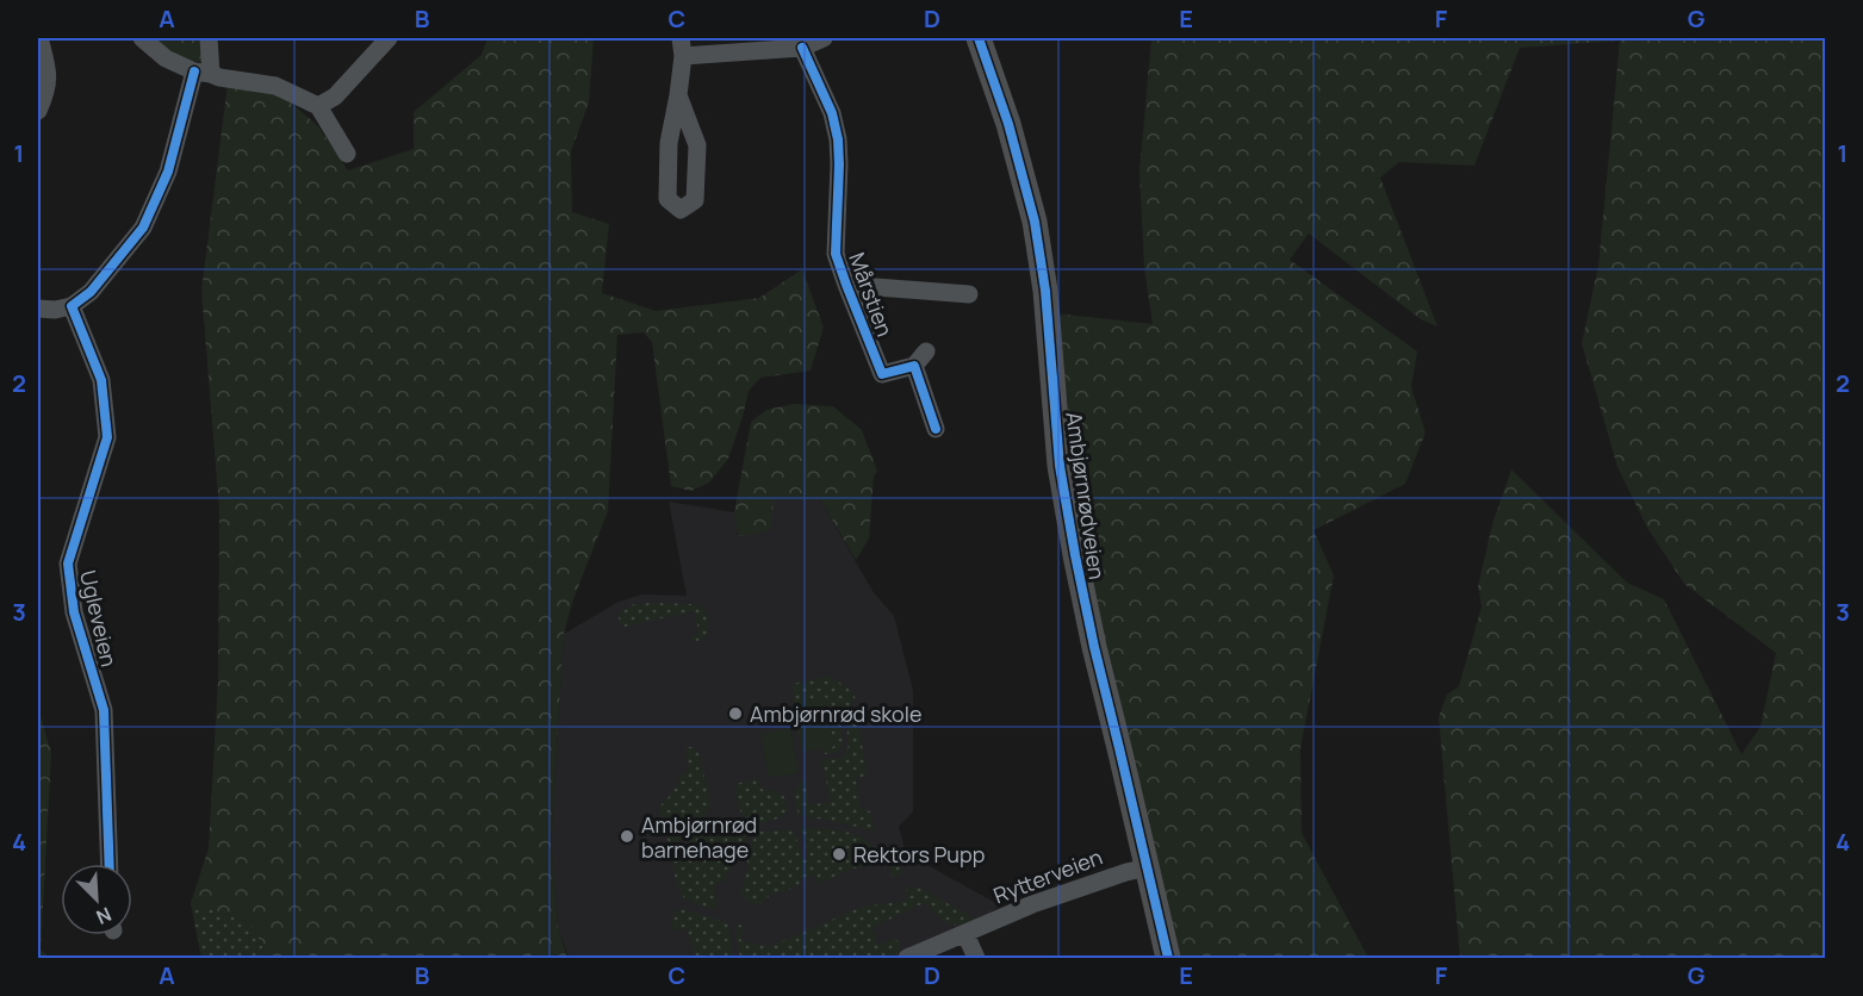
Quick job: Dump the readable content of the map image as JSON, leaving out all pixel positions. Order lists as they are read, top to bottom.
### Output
{
  "streets": {
    "street": [
      "Mårstien",
      "Ambjørnrødveien",
      "Ugleveien",
      "Rytterveien"
    ]
  },
  "crossings": [
    ["Ambjørnrødveien", "Rytterveien"]
  ],
  "places": ["Ambjørnrød skole", "Ambjørnrød barnehage", "Rektors Pupp"],
  "north": "bottom right",
  "grid": {
    "columns": [
      "A",
      "B",
      "C",
      "D",
      "E",
      "F",
      "G"
    ],
    "rows": [
      "1",
      "2",
      "3",
      "4"
    ]
  }
}
